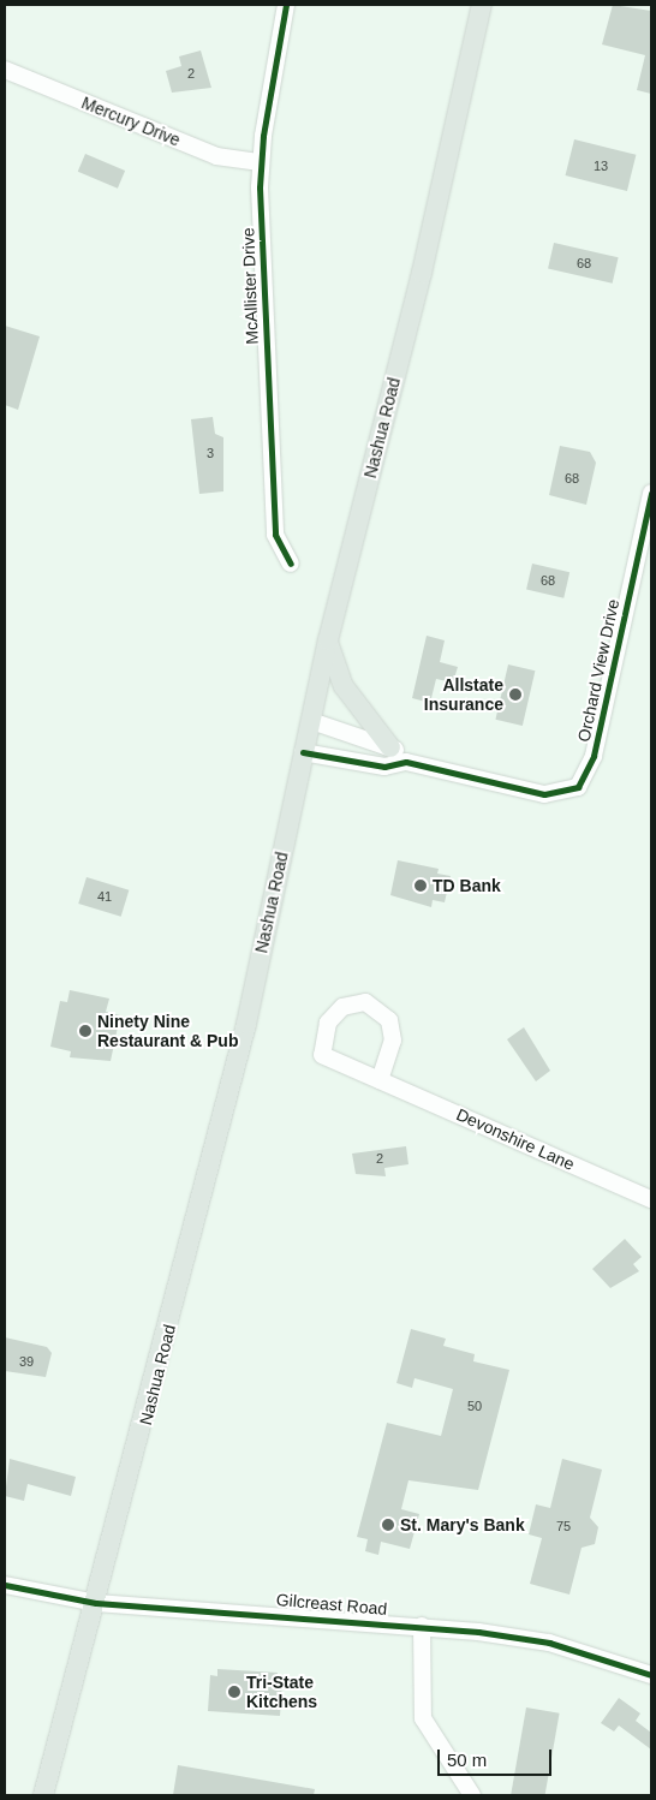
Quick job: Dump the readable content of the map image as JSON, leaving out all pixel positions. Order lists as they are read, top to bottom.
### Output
{
  "streets": {
    "main road": ["Nashua Road"],
    "street": [
      "Mercury Drive",
      "McAllister Drive",
      "Orchard View Drive",
      "Devonshire Lane",
      "Gilcreast Road"
    ]
  },
  "crossings": [
    ["Mercury Drive", "McAllister Drive"],
    ["Nashua Road", "Orchard View Drive"],
    ["Nashua Road", "Gilcreast Road"]
  ],
  "places": [
    "Allstate Insurance",
    "TD Bank",
    "Ninety Nine Restaurant & Pub",
    "St. Mary's Bank",
    "Tri-State Kitchens"
  ],
  "house_numbers": [
    "2",
    "13",
    "68",
    "3",
    "68",
    "68",
    "41",
    "2",
    "39",
    "50",
    "75"
  ],
  "scale_bar": "50 m"
}
